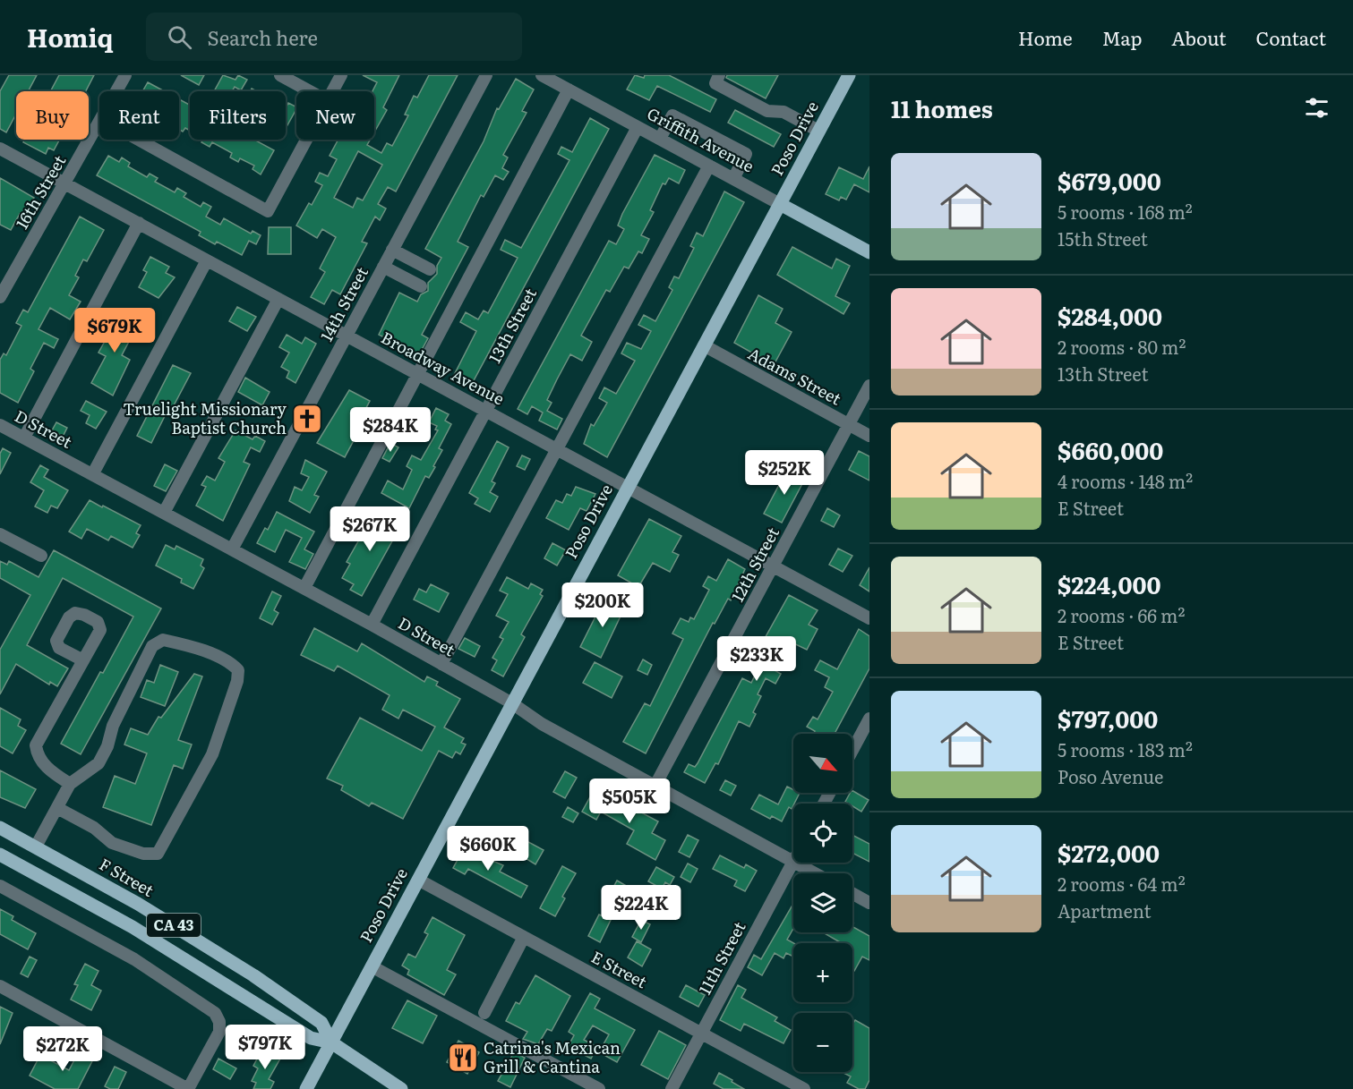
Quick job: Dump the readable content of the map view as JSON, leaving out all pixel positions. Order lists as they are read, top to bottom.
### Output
{
  "streets": {
    "main road": [
      "Poso Drive",
      "Griffith Avenue",
      "F Street",
      "CA 43"
    ],
    "street": [
      "16th Street",
      "14th Street",
      "13th Street",
      "Broadway Avenue",
      "Adams Street",
      "D Street",
      "12th Street",
      "11th Street",
      "E Street"
    ]
  },
  "crossings": [
    ["Poso Drive", "Griffith Avenue"],
    ["Poso Drive", "Broadway Avenue"],
    ["Poso Drive", "Adams Street"],
    ["Poso Drive", "D Street"],
    ["Poso Drive", "F Street"],
    ["Poso Drive", "E Street"],
    ["Griffith Avenue", "13th Street"],
    ["16th Street", "Broadway Avenue"],
    ["14th Street", "Broadway Avenue"],
    ["14th Street", "D Street"],
    ["13th Street", "Broadway Avenue"],
    ["13th Street", "D Street"],
    ["Broadway Avenue", "12th Street"],
    ["Adams Street", "12th Street"],
    ["D Street", "12th Street"],
    ["D Street", "11th Street"],
    ["11th Street", "E Street"]
  ],
  "places": {
    "church": ["Truelight Missionary Baptist Church"],
    "restaurant": ["Catrina's Mexican Grill & Cantina"]
  },
  "north": "bottom right",
  "page": {
    "header": "Homiq",
    "search": "Search here",
    "nav": [
      "Home",
      "Map",
      "About",
      "Contact"
    ],
    "heading": "11 homes",
    "chip": [
      "Buy",
      "Rent",
      "Filters",
      "New"
    ],
    "list": [
      {
        "name": "$679,000",
        "note": "5 rooms · 168 m² · 15th Street"
      },
      {
        "name": "$284,000",
        "note": "2 rooms · 80 m² · 13th Street"
      },
      {
        "name": "$660,000",
        "note": "4 rooms · 148 m² · E Street"
      },
      {
        "name": "$224,000",
        "note": "2 rooms · 66 m² · E Street"
      },
      {
        "name": "$797,000",
        "note": "5 rooms · 183 m² · Poso Avenue"
      },
      {
        "name": "$272,000",
        "note": "2 rooms · 64 m² · Apartment"
      }
    ],
    "price": [
      "$679K",
      "$284K",
      "$252K",
      "$267K",
      "$200K",
      "$233K",
      "$505K",
      "$660K",
      "$224K",
      "$797K",
      "$272K"
    ],
    "map_buttons": ["+", "−"]
  }
}
